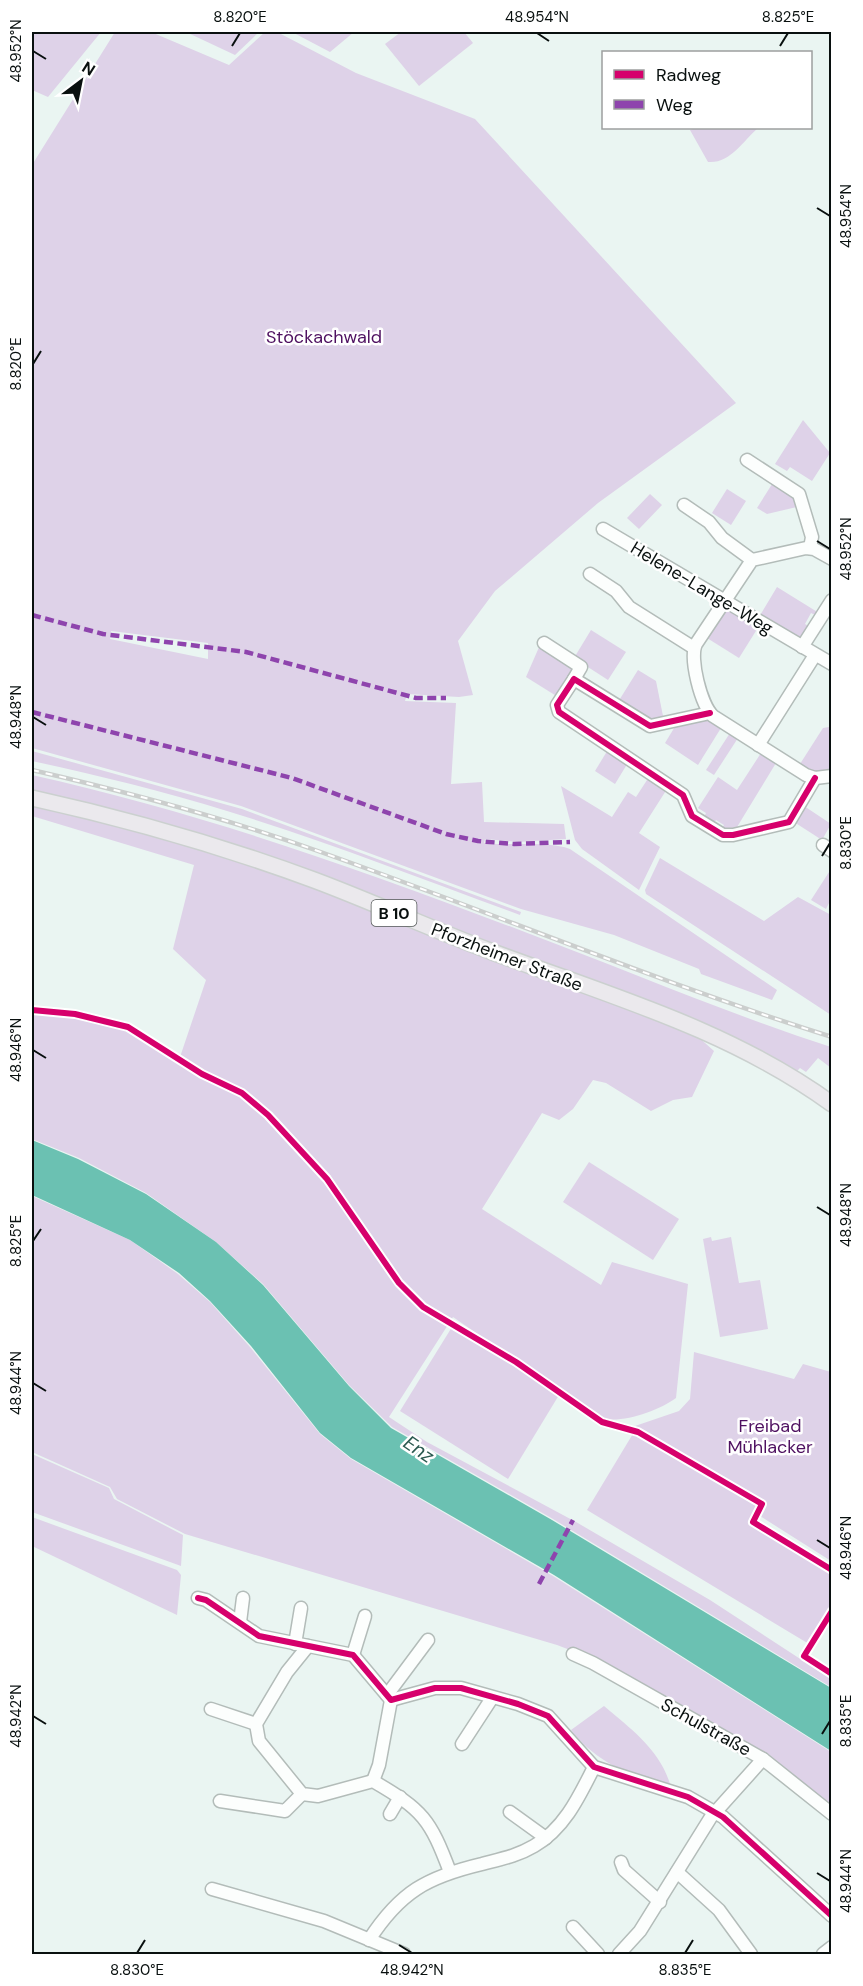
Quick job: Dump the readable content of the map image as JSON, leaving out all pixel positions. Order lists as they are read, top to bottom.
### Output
{
  "streets": {
    "main road": ["B 10", "Pforzheimer Straße"],
    "street": ["Helene-Lange-Weg", "Schulstraße"]
  },
  "water": ["Enz"],
  "parks": ["Stöckachwald", "Freibad Mühlacker"],
  "legend": ["Radweg", "Weg"],
  "north": "top right",
  "coordinates": [
    "8.820°E",
    "48.954°N",
    "8.825°E",
    "48.952°N",
    "48.948°N",
    "8.830°E",
    "48.946°N",
    "48.944°N",
    "48.942°N",
    "8.835°E"
  ]
}
